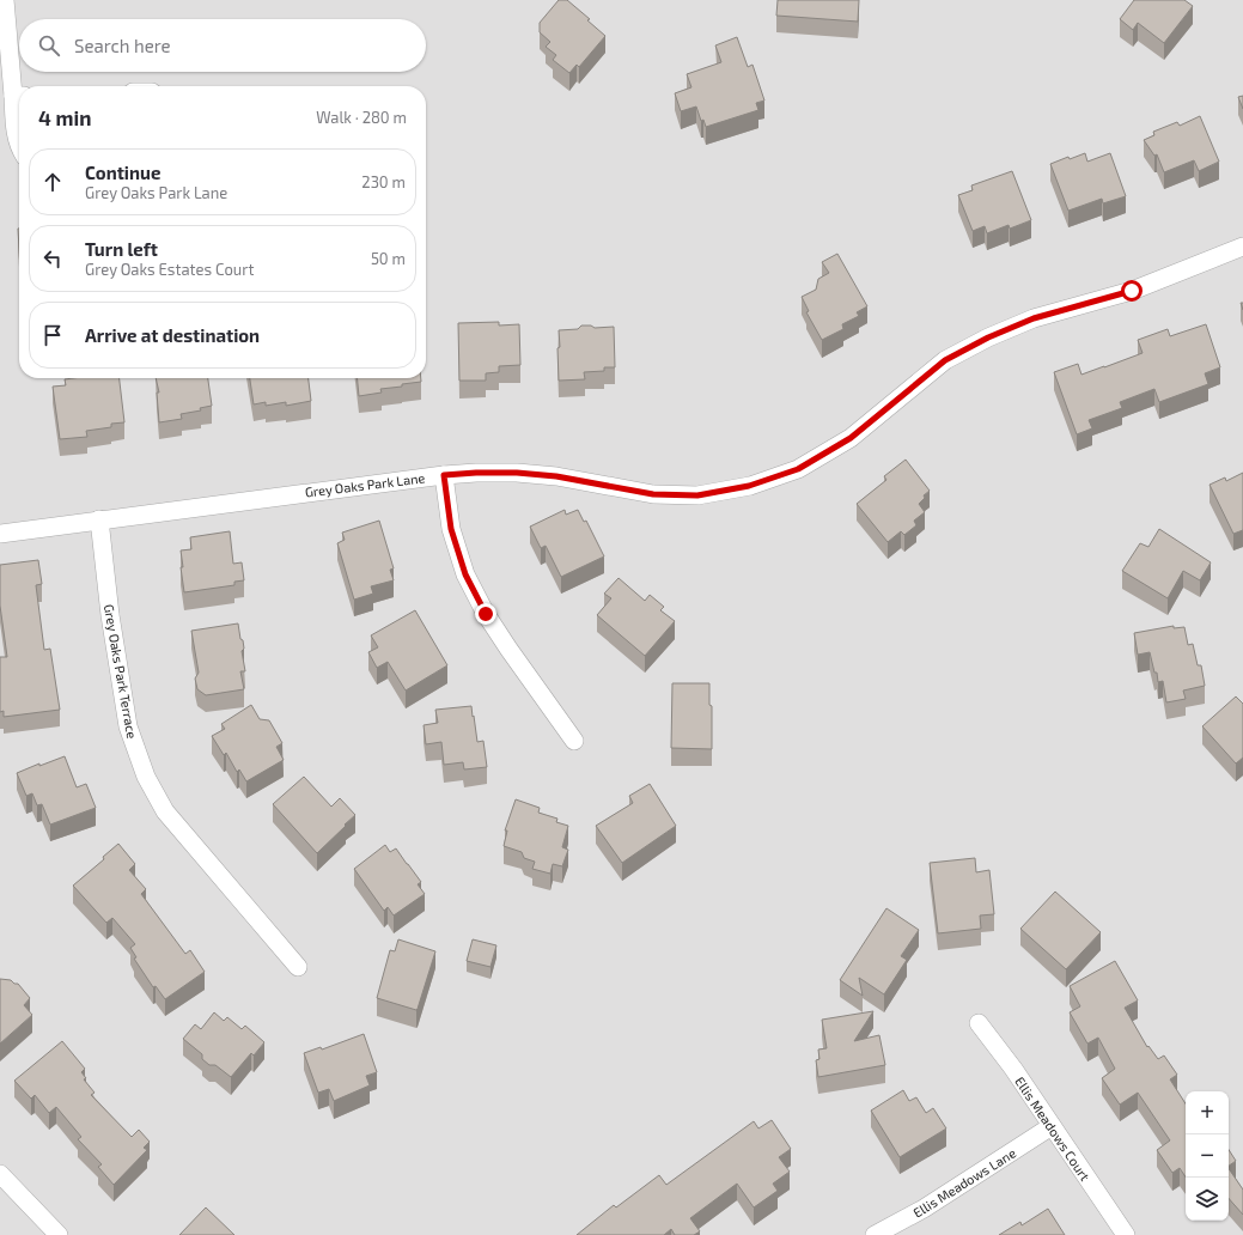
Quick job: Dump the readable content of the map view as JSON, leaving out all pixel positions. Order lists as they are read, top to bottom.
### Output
{
  "streets": {
    "street": [
      "Grey Oaks Park Lane",
      "Grey Oaks Park Terrace",
      "Ellis Meadows Court",
      "Ellis Meadows Lane"
    ]
  },
  "crossings": [
    ["Grey Oaks Park Lane", "Grey Oaks Park Terrace"],
    ["Ellis Meadows Court", "Ellis Meadows Lane"]
  ],
  "page": {
    "search": "Search here",
    "heading": ["4 min", "Walk · 280 m"],
    "list": [
      ["Continue", "Grey Oaks Park Lane", "230 m"],
      ["Turn left", "Grey Oaks Estates Court", "50 m"],
      "Arrive at destination"
    ],
    "map_buttons": ["+", "−"]
  }
}
